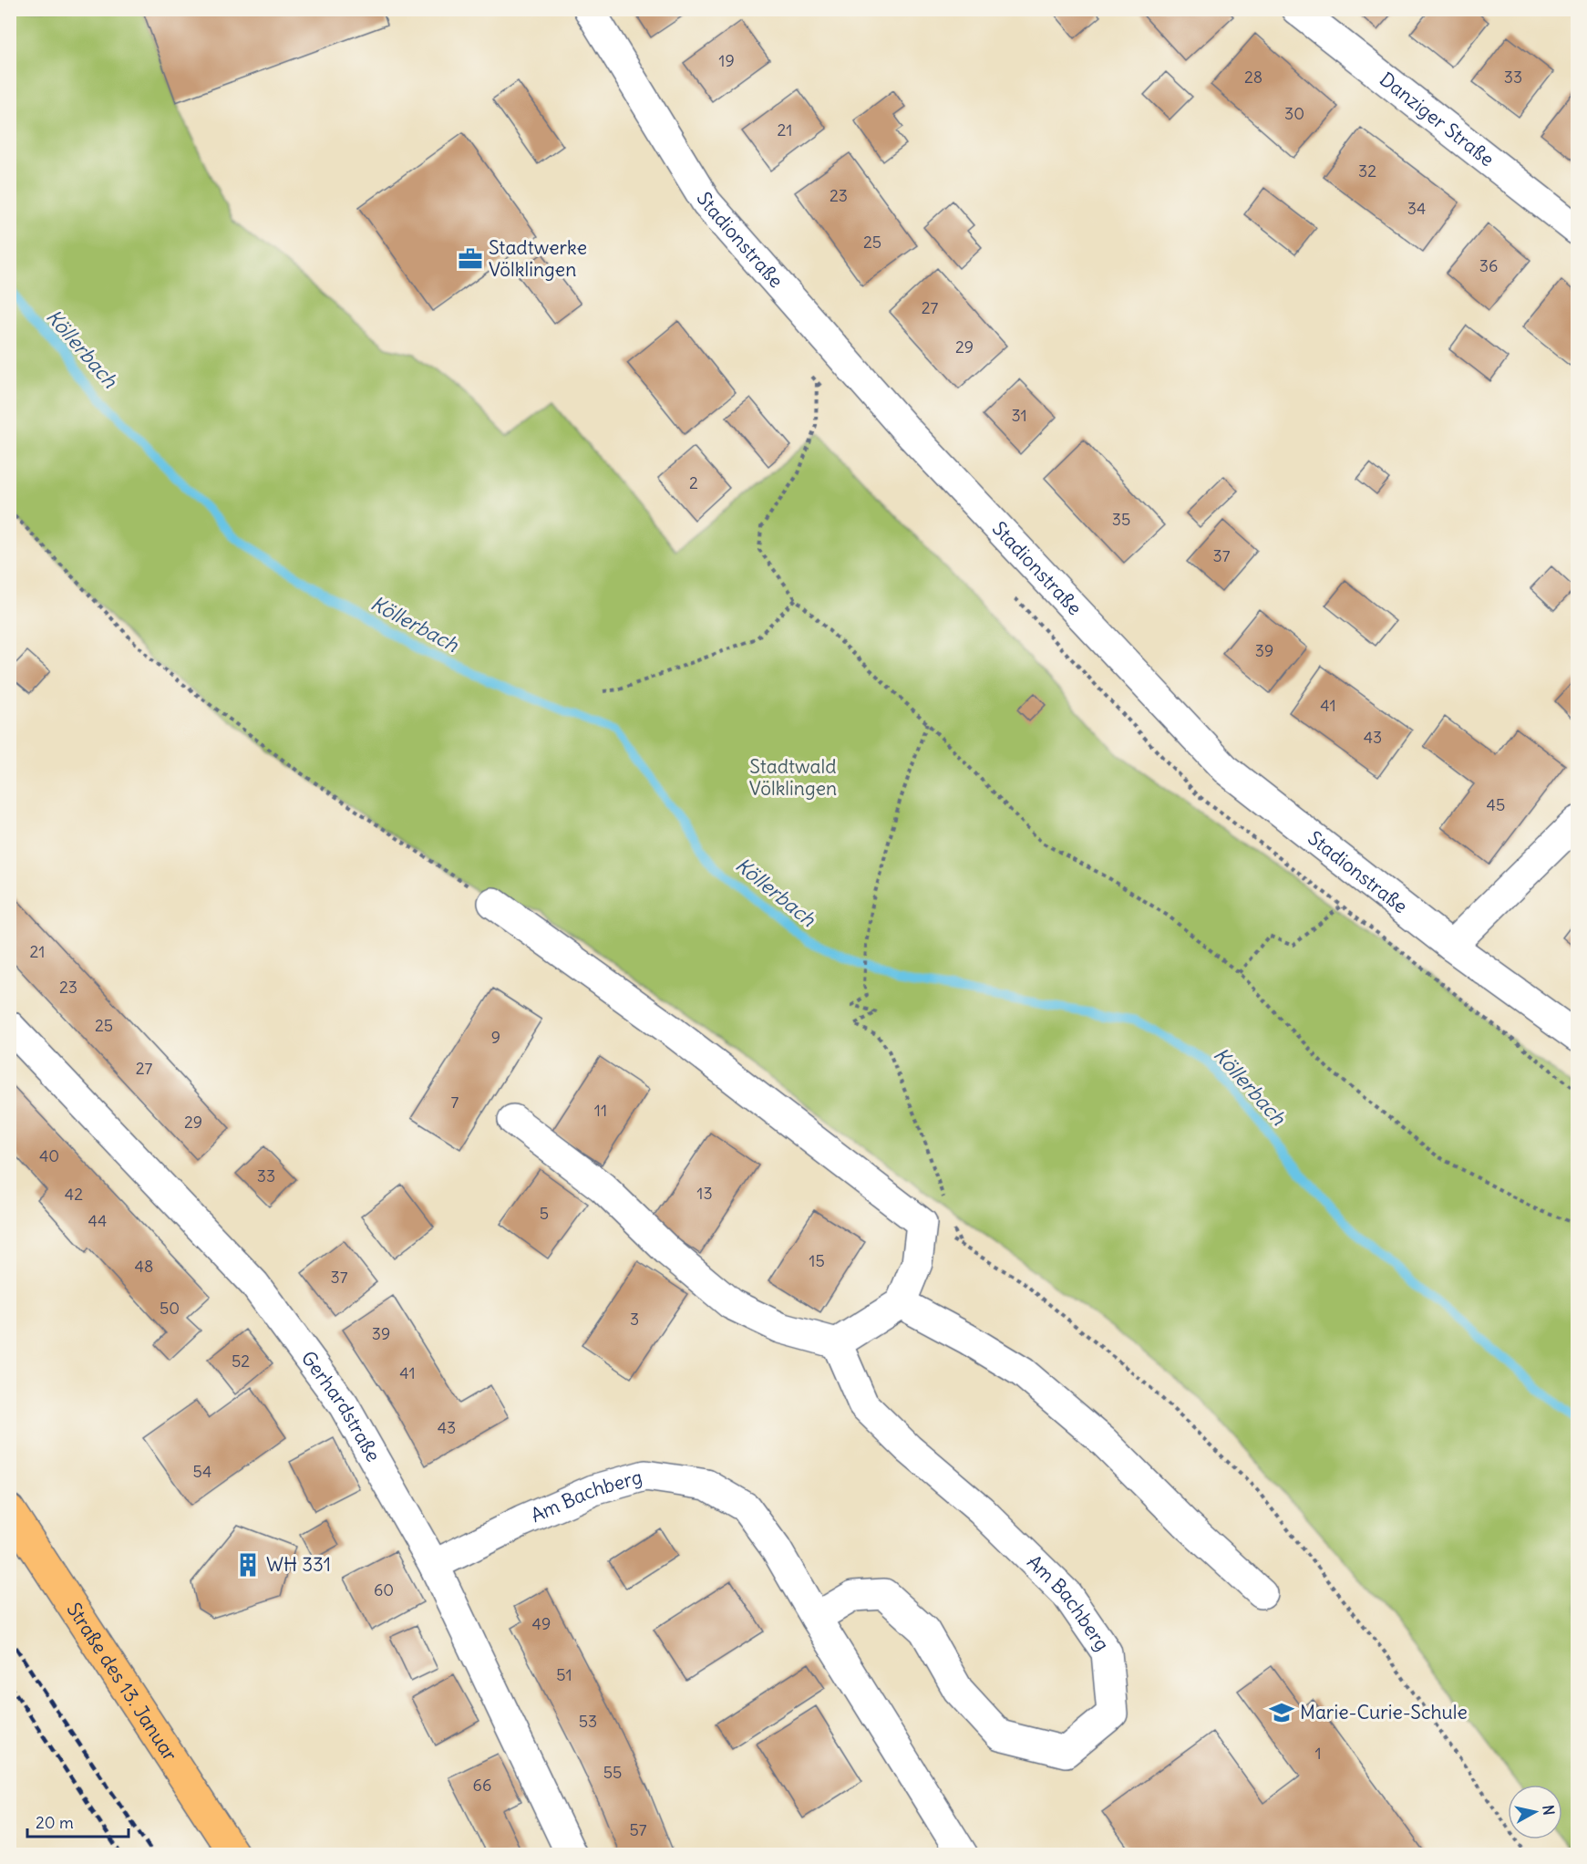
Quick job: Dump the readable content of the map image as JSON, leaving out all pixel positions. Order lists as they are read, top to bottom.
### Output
{
  "streets": {
    "main road": ["Straße des 13. Januar"],
    "street": [
      "Danziger Straße",
      "Stadionstraße",
      "Gerhardstraße",
      "Am Bachberg"
    ]
  },
  "crossings": [
    ["Gerhardstraße", "Am Bachberg"]
  ],
  "water": ["Köllerbach"],
  "parks": ["Stadtwald Völklingen"],
  "places": {
    "office": ["Stadtwerke Völklingen"],
    "building": ["WH 331"],
    "school or university": ["Marie-Curie-Schule"]
  },
  "house_numbers": [
    "19",
    "28",
    "33",
    "30",
    "21",
    "32",
    "23",
    "34",
    "25",
    "36",
    "27",
    "29",
    "31",
    "2",
    "35",
    "37",
    "39",
    "41",
    "43",
    "45",
    "21",
    "23",
    "25",
    "9",
    "27",
    "7",
    "11",
    "29",
    "40",
    "33",
    "13",
    "42",
    "5",
    "44",
    "15",
    "48",
    "37",
    "50",
    "3",
    "39",
    "52",
    "41",
    "43",
    "54",
    "60",
    "49",
    "51",
    "53",
    "1",
    "55",
    "66",
    "57"
  ],
  "scale_bar": "20 m",
  "north": "right"
}
